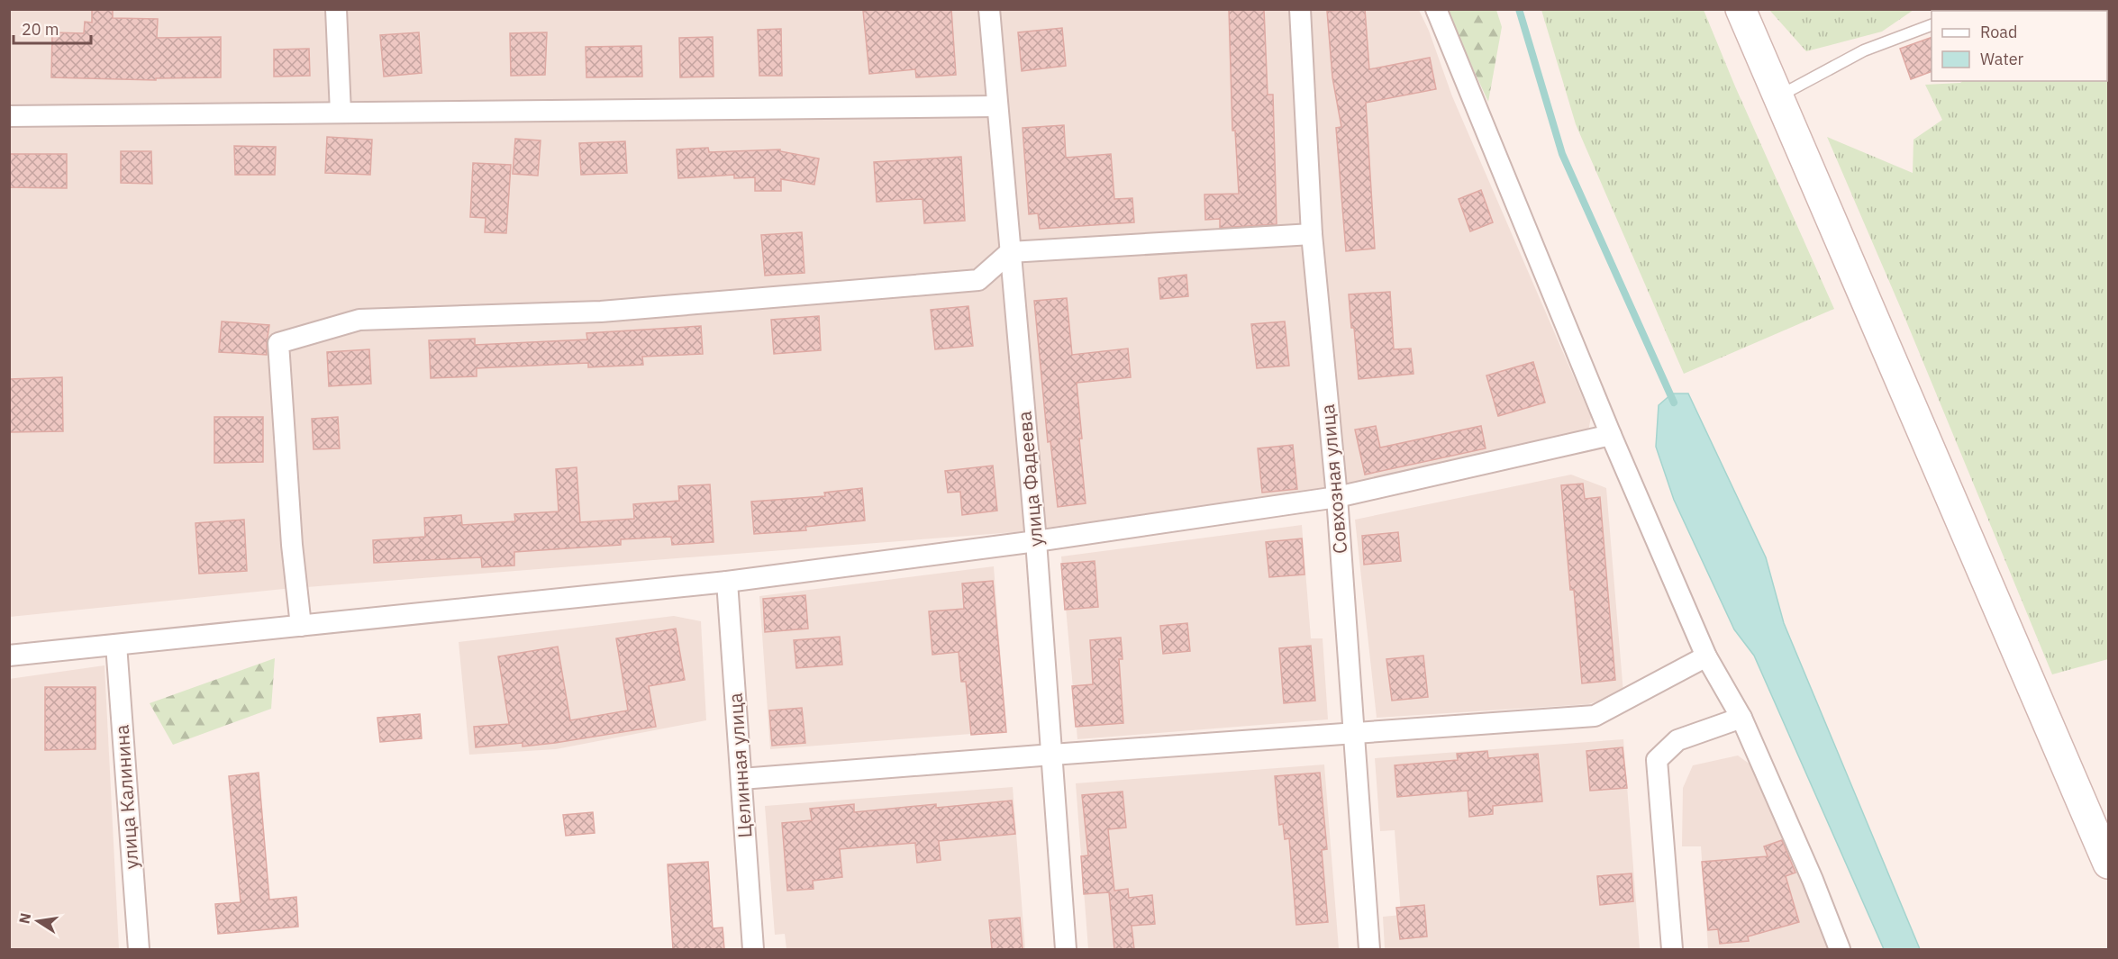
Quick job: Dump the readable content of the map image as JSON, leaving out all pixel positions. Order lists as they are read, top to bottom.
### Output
{
  "streets": {
    "street": [
      "улица Фадеева",
      "Совхозная улица",
      "Целинная улица",
      "улица Калинина"
    ]
  },
  "legend": ["Road", "Water"],
  "scale_bar": "20 m",
  "north": "left"
}
